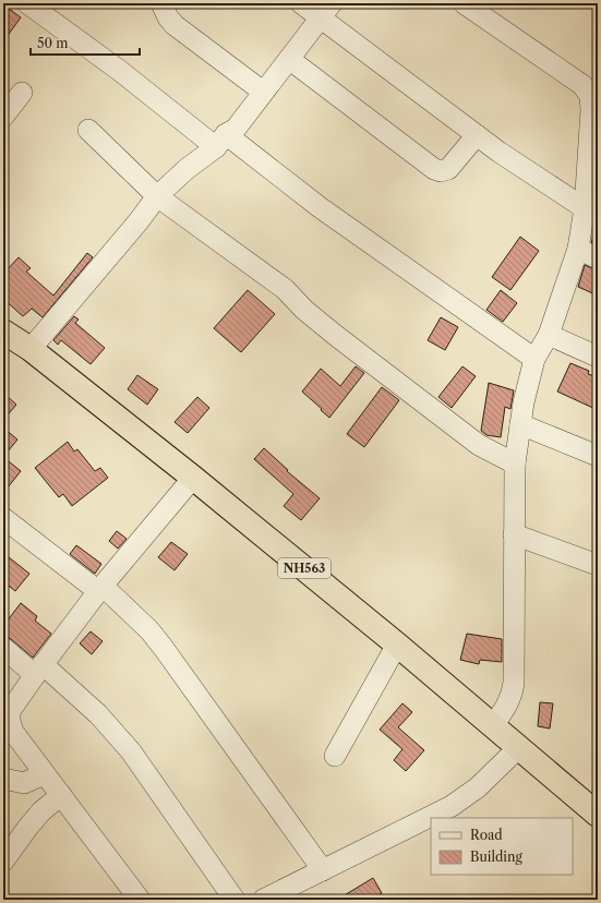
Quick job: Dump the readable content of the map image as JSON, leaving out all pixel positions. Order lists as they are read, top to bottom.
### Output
{
  "streets": {
    "highway": ["NH563"]
  },
  "legend": ["Road", "Building"],
  "scale_bar": "50 m"
}
